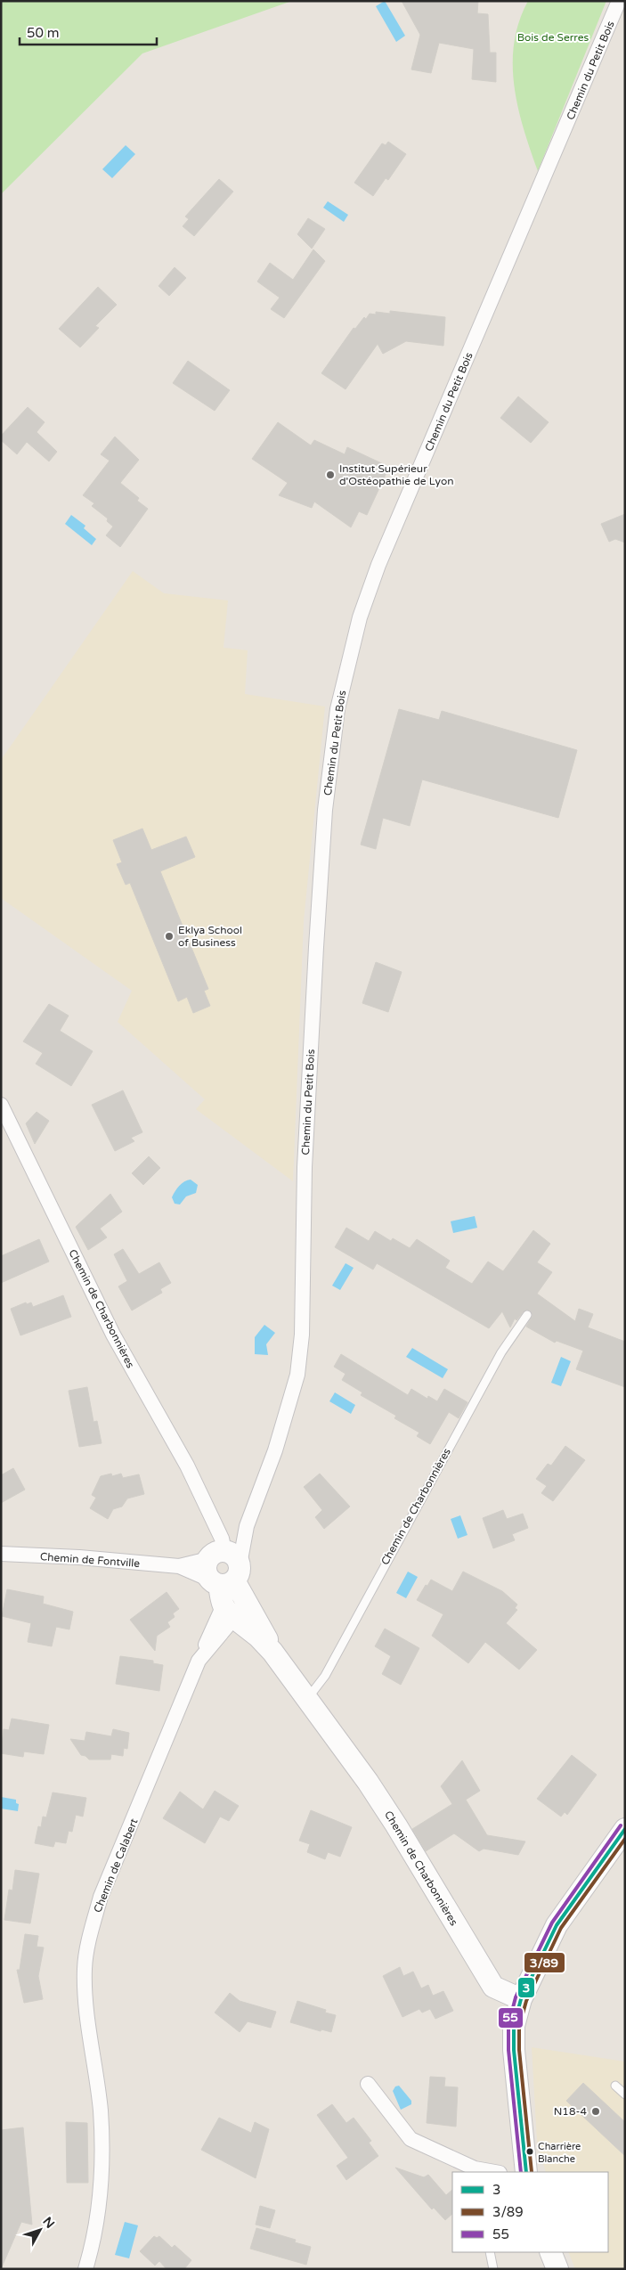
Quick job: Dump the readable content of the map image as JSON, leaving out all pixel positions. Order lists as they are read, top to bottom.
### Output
{
  "streets": {
    "street": [
      "Chemin du Petit Bois",
      "Chemin de Charbonnières",
      "Chemin de Fontville",
      "Chemin de Calabert"
    ]
  },
  "crossings": [
    ["Chemin du Petit Bois", "Chemin de Charbonnières"],
    ["Chemin du Petit Bois", "Chemin de Fontville"],
    ["Chemin de Charbonnières", "Chemin de Fontville"],
    ["Chemin de Charbonnières", "Chemin de Calabert"]
  ],
  "parks": ["Bois de Serres"],
  "places": [
    "Institut Supérieur d'Ostéopathie de Lyon",
    "Eklya School of Business",
    "N18-4",
    "Charrière Blanche"
  ],
  "lines": ["transit line 55", "transit line 3", "transit line 3/89"],
  "legend": ["3", "3/89", "55"],
  "scale_bar": "50 m",
  "north": "top right"
}
